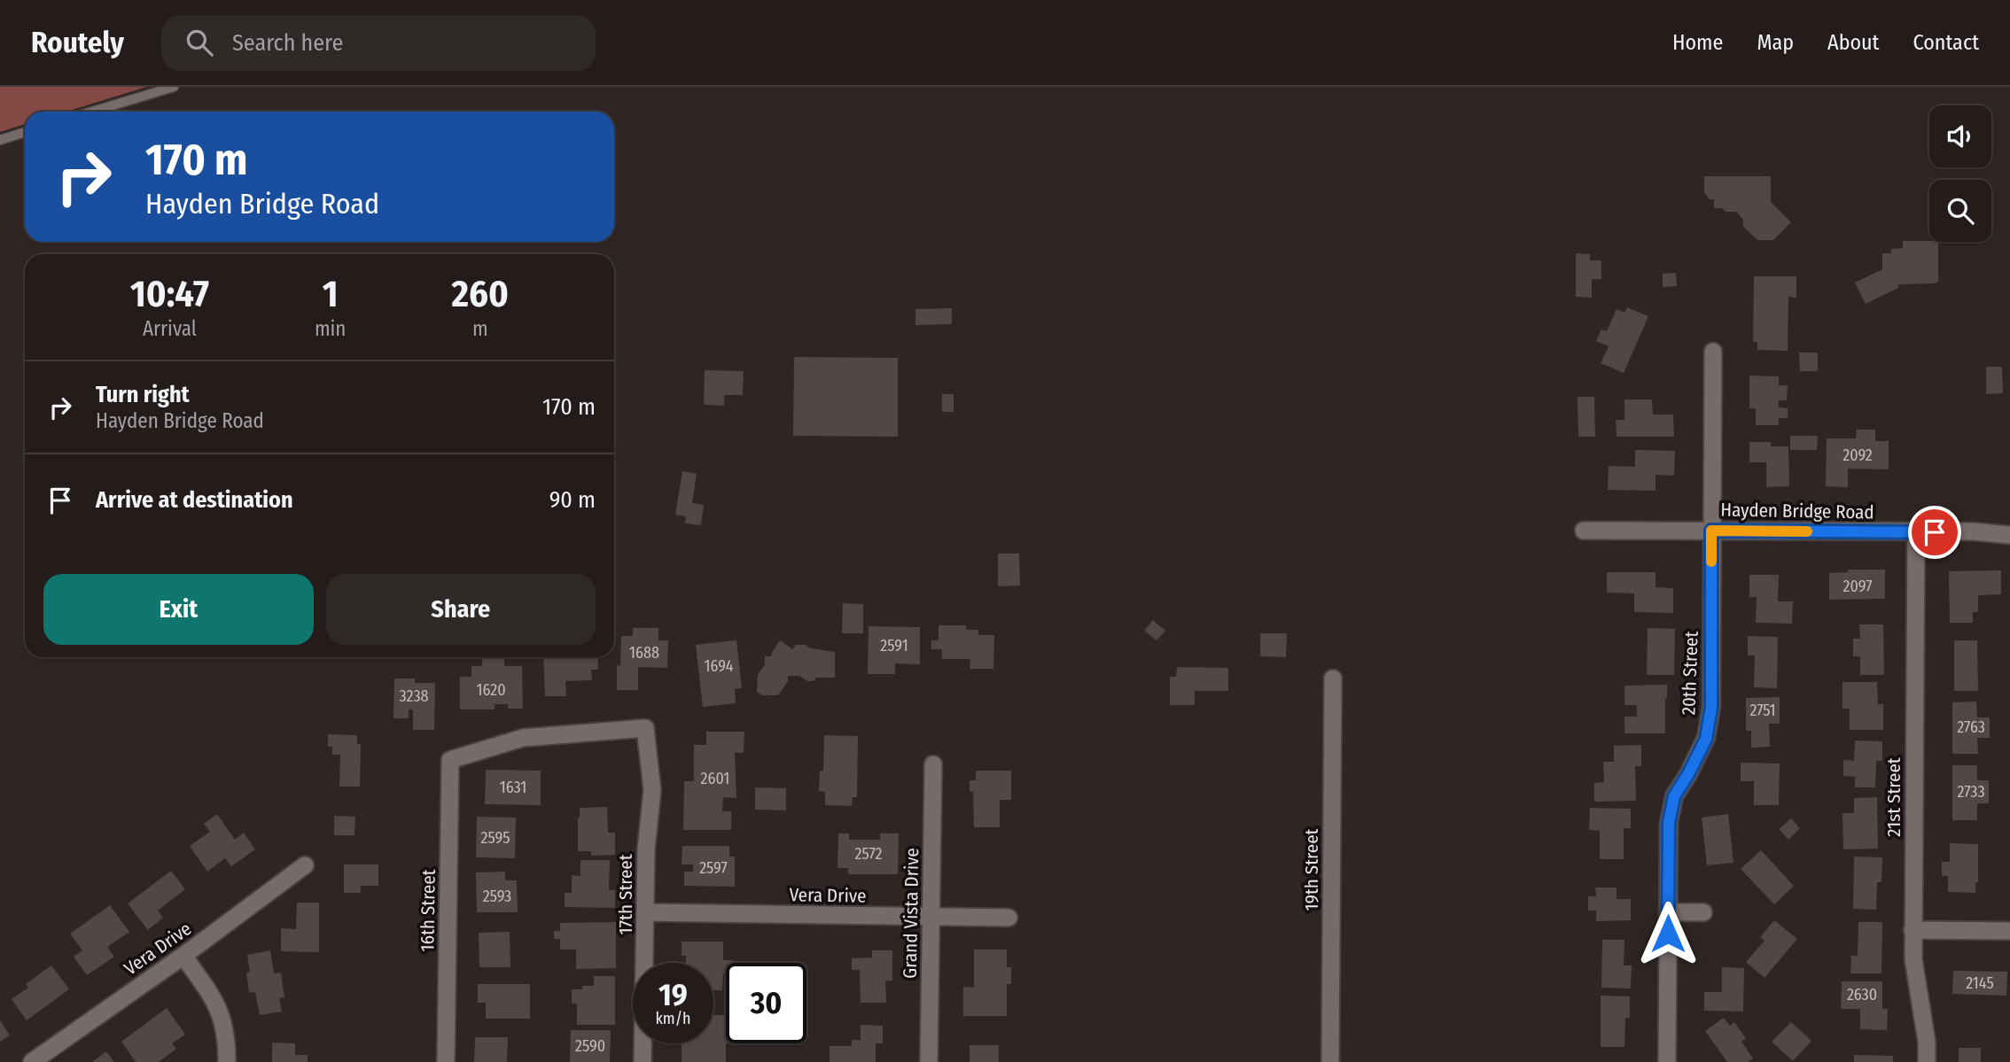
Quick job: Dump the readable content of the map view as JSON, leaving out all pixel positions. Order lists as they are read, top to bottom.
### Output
{
  "streets": {
    "street": [
      "Hayden Bridge Road",
      "20th Street",
      "21st Street",
      "19th Street",
      "17th Street",
      "Vera Drive",
      "16th Street",
      "Grand Vista Drive"
    ]
  },
  "crossings": [
    ["Hayden Bridge Road", "20th Street"],
    ["Hayden Bridge Road", "21st Street"],
    ["17th Street", "Vera Drive"],
    ["17th Street", "16th Street"],
    ["Vera Drive", "Grand Vista Drive"]
  ],
  "house_numbers": [
    "2092",
    "2097",
    "2591",
    "1688",
    "1694",
    "1620",
    "3238",
    "2751",
    "2763",
    "2601",
    "1631",
    "2733",
    "2595",
    "2572",
    "2597",
    "2593",
    "2145",
    "2630",
    "2590"
  ],
  "page": {
    "header": "Routely",
    "search": "Search here",
    "nav": [
      "Home",
      "Map",
      "About",
      "Contact"
    ],
    "turn": ["170 m", "Hayden Bridge Road"],
    "eta": [
      "10:47",
      "Arrival",
      "1",
      "min",
      "260",
      "m"
    ],
    "list": [
      {
        "name": "Turn right",
        "note": "Hayden Bridge Road",
        "value": "170 m"
      },
      {
        "name": "Arrive at destination",
        "value": "90 m"
      }
    ],
    "buttons": ["Exit", "Share"],
    "speed": "19 km/h",
    "limit": "30"
  }
}
